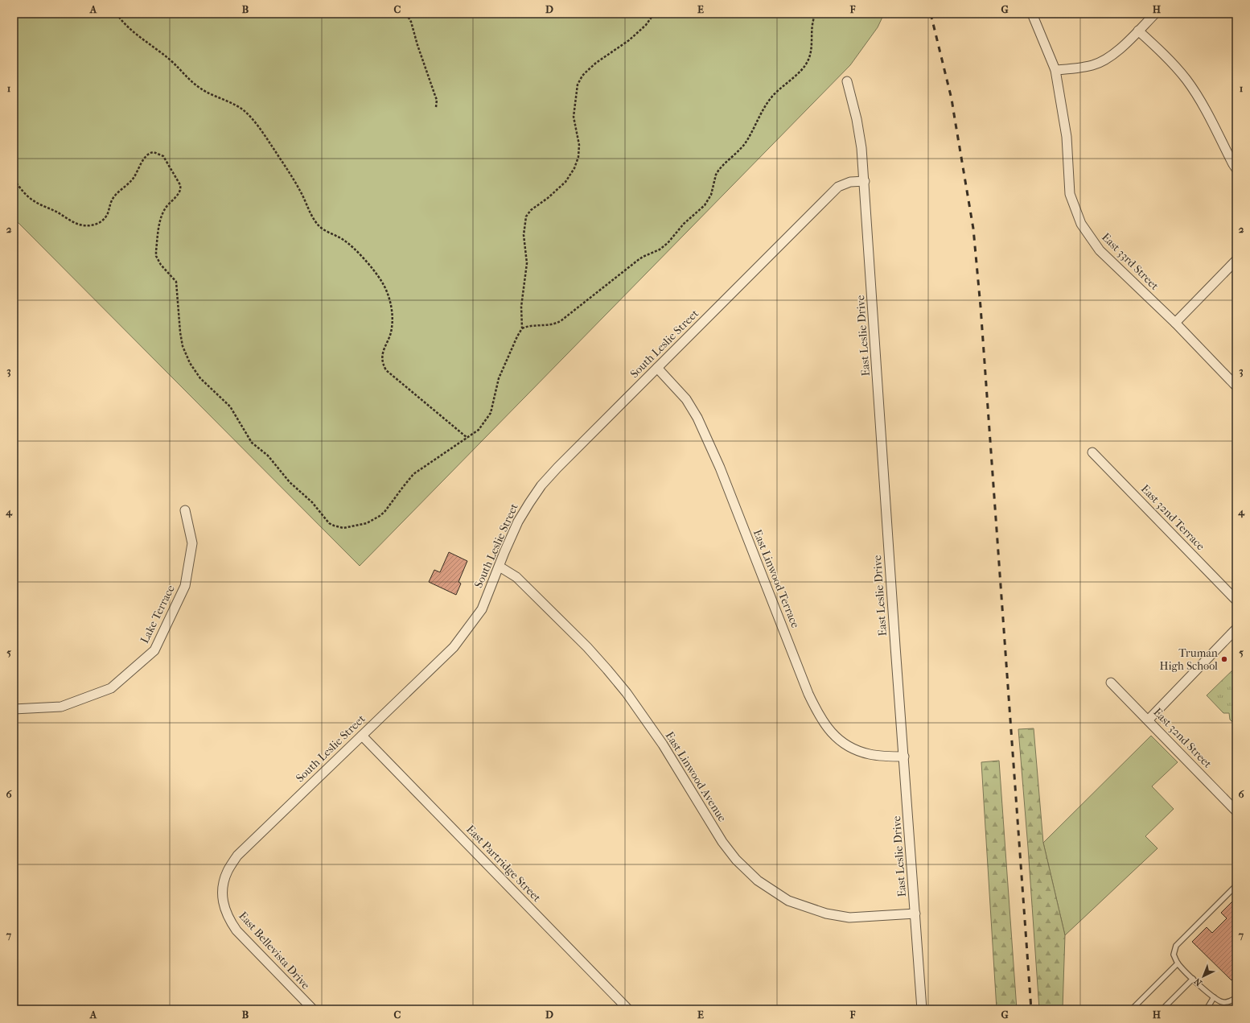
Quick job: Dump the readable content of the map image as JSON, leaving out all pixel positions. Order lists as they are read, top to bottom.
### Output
{
  "streets": {
    "street": [
      "East 33rd Street",
      "East Leslie Drive",
      "South Leslie Street",
      "East 32nd Terrace",
      "East Linwood Terrace",
      "Lake Terrace",
      "East 32nd Street",
      "East Linwood Avenue",
      "East Partridge Street",
      "East Bellevista Drive"
    ]
  },
  "crossings": [
    ["East Leslie Drive", "South Leslie Street"],
    ["East Leslie Drive", "East Linwood Terrace"],
    ["East Leslie Drive", "East Linwood Avenue"],
    ["South Leslie Street", "East Linwood Terrace"],
    ["South Leslie Street", "East Linwood Avenue"],
    ["South Leslie Street", "East Partridge Street"],
    ["South Leslie Street", "East Bellevista Drive"]
  ],
  "places": ["Truman High School"],
  "north": "bottom left",
  "grid": {
    "columns": [
      "A",
      "B",
      "C",
      "D",
      "E",
      "F",
      "G",
      "H"
    ],
    "rows": [
      "1",
      "2",
      "3",
      "4",
      "5",
      "6",
      "7"
    ]
  }
}
